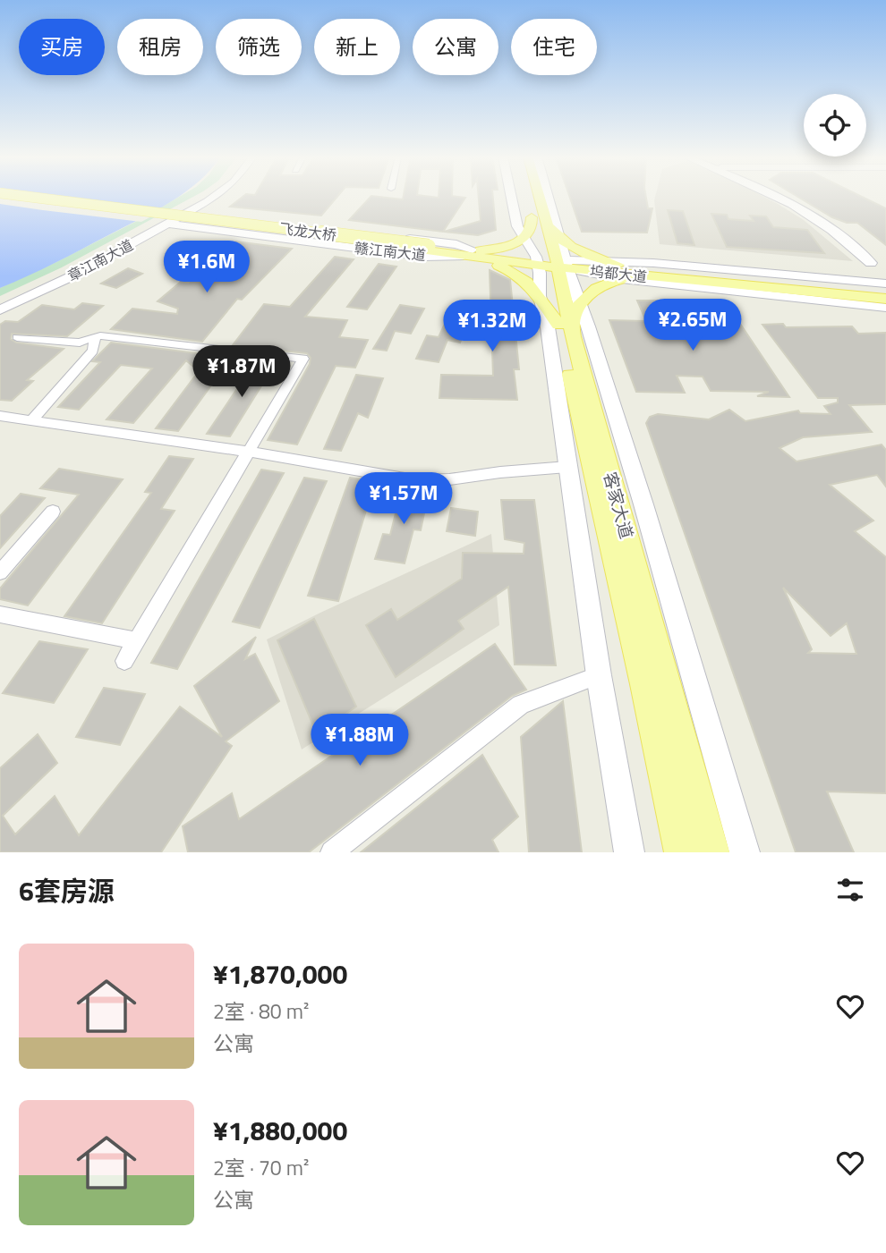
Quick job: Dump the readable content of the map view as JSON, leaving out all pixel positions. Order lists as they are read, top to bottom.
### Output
{
  "streets": {
    "main road": ["飞龙大桥", "坞都大道", "客家大道"],
    "street": ["赣江南大道", "章江南大道"]
  },
  "crossings": [
    ["飞龙大桥", "坞都大道"],
    ["赣江南大道", "章江南大道"],
    ["赣江南大道", "坞都大道"],
    ["坞都大道", "客家大道"]
  ],
  "page": {
    "chip": [
      "买房",
      "租房",
      "筛选",
      "新上",
      "公寓",
      "住宅"
    ],
    "price": [
      "¥1.6M",
      "¥2.65M",
      "¥1.32M",
      "¥1.87M",
      "¥1.57M",
      "¥1.88M"
    ],
    "heading": "6套房源",
    "list": [
      {
        "name": "¥1,870,000",
        "note": "2室 · 80 m² · 公寓"
      },
      {
        "name": "¥1,880,000",
        "note": "2室 · 70 m² · 公寓"
      }
    ]
  }
}
